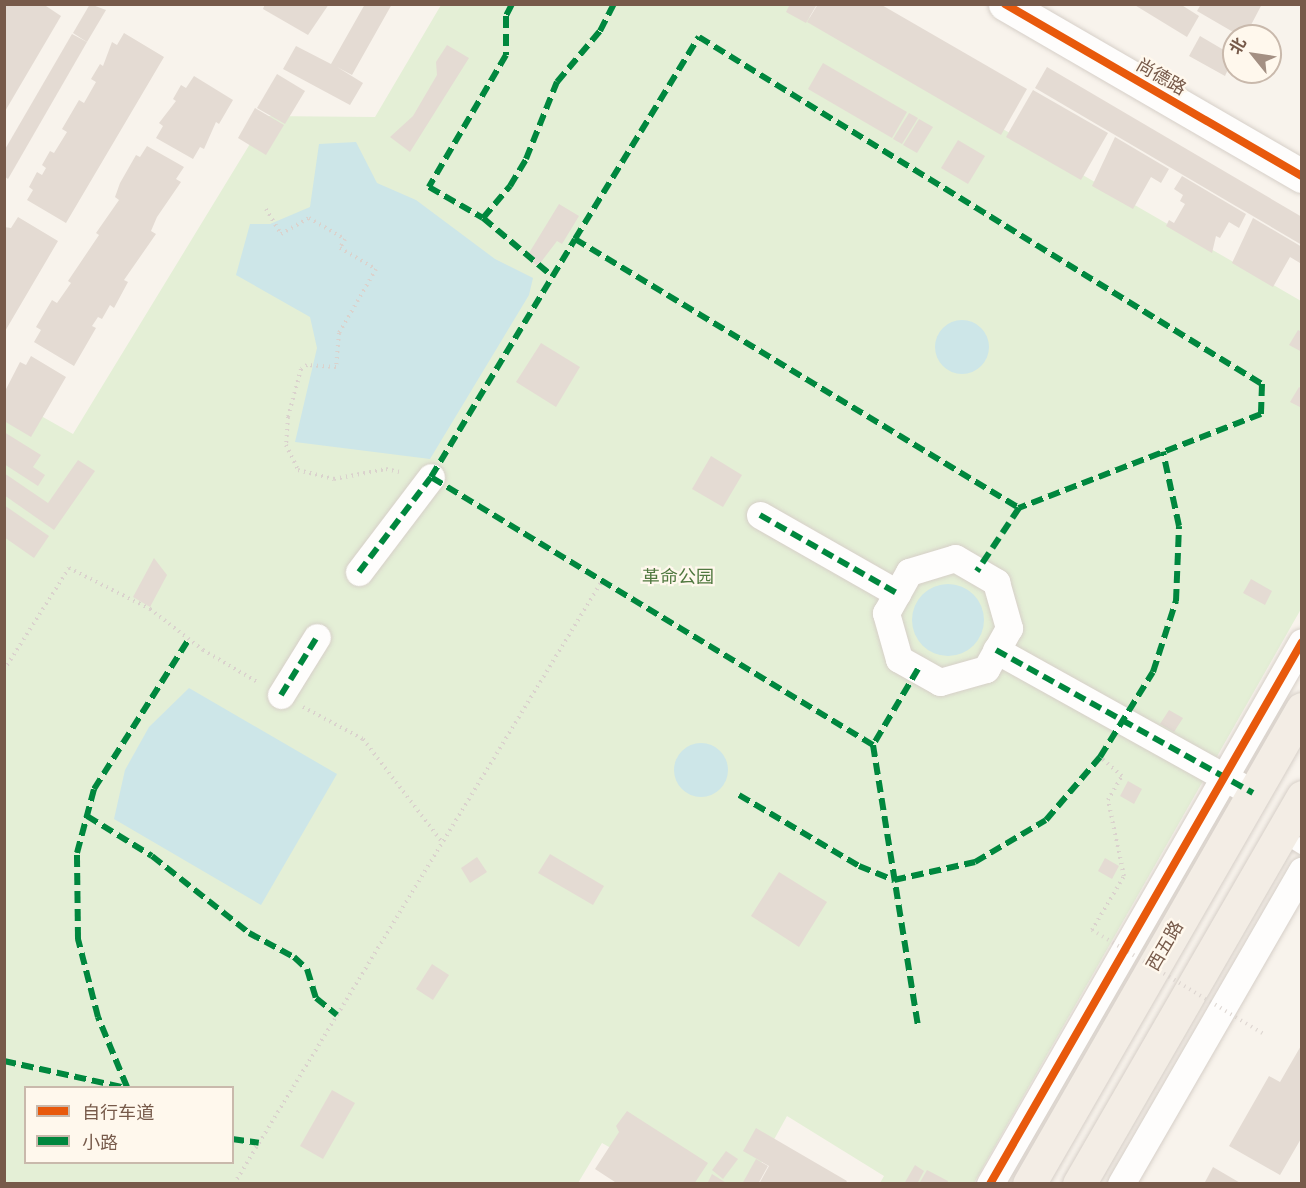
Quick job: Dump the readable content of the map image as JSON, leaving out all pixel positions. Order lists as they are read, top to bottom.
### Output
{
  "streets": {
    "main road": ["西五路"],
    "street": ["尚德路"]
  },
  "parks": ["革命公园"],
  "legend": ["自行车道", "小路"],
  "north": "top left"
}
